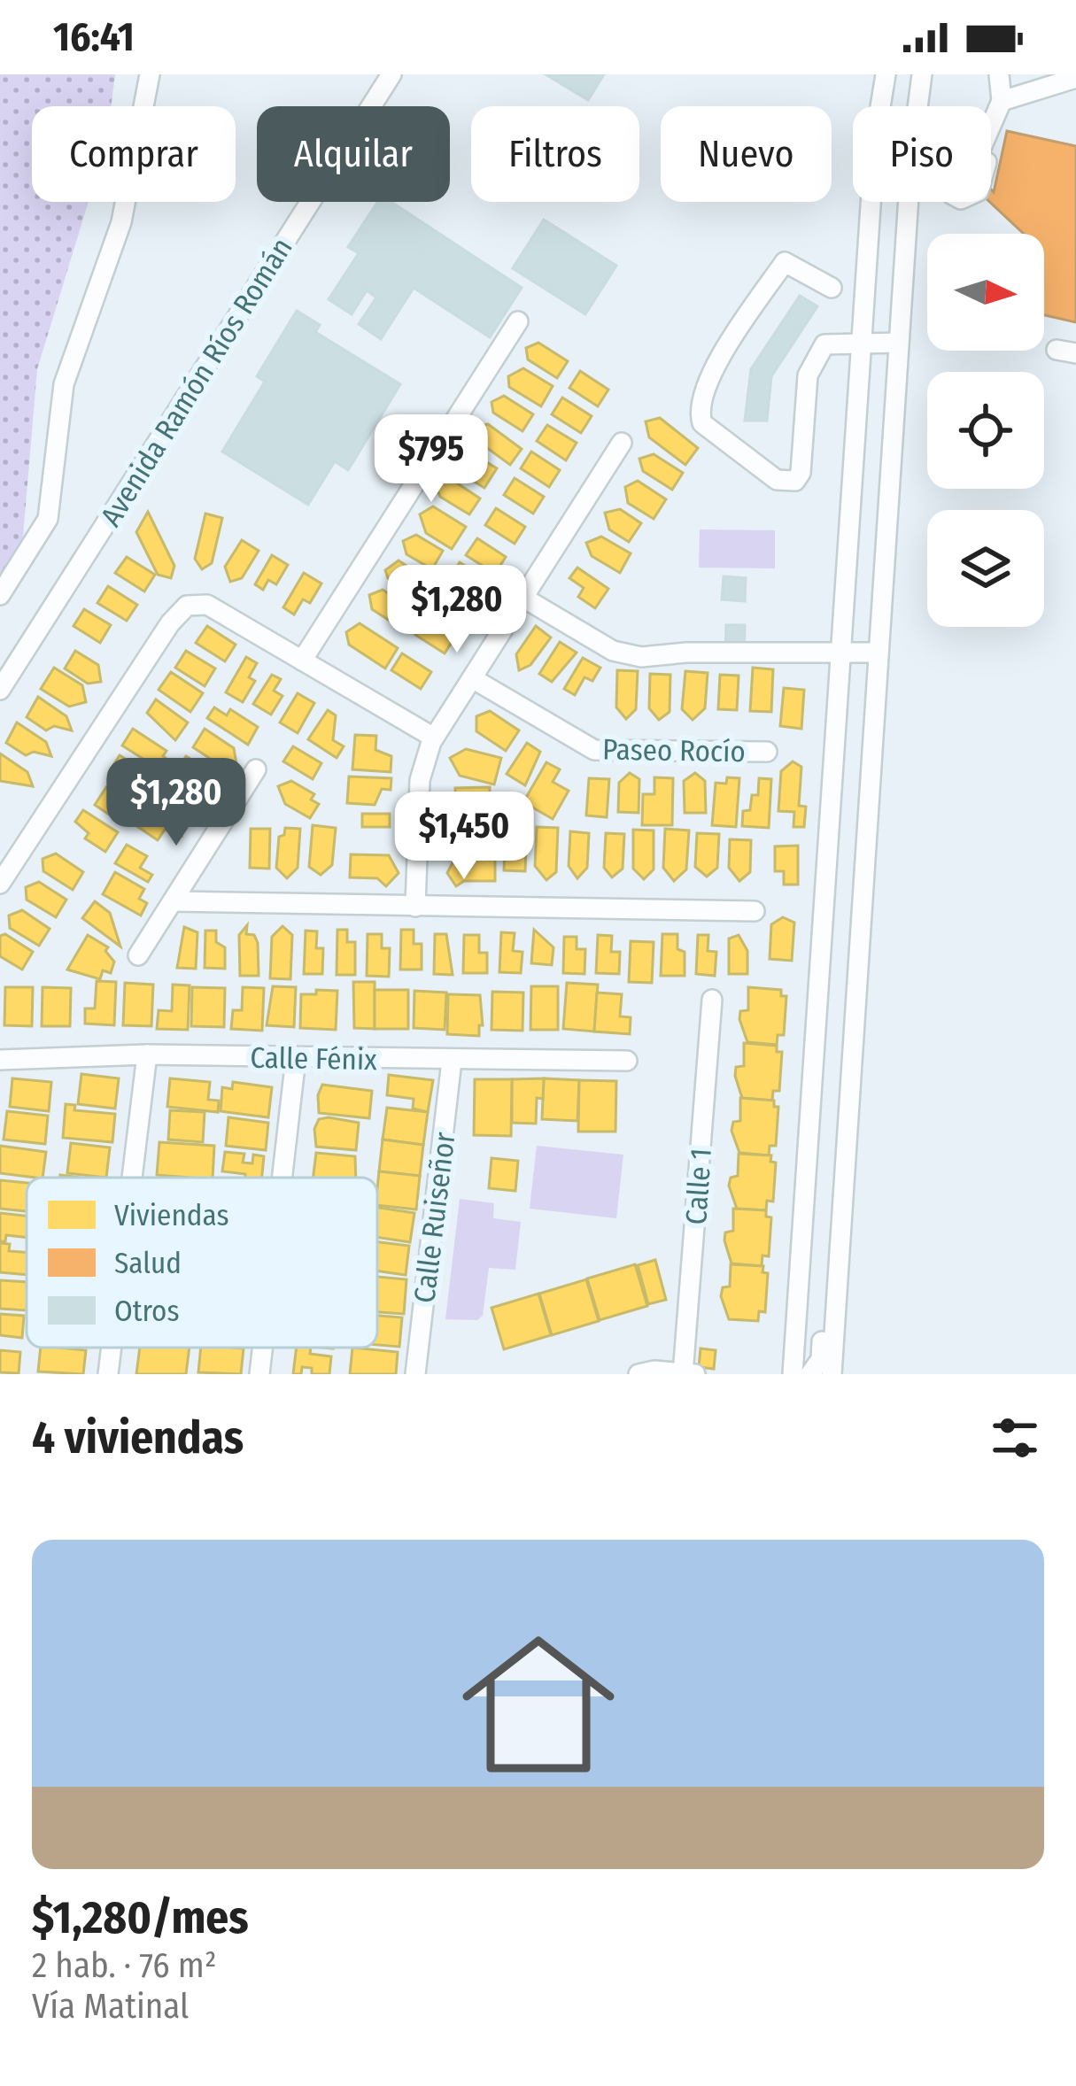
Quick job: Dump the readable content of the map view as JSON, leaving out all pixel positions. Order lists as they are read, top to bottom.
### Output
{
  "streets": {
    "street": [
      "Avenida Ramón Ríos Román",
      "Paseo Rocío",
      "Calle Fénix",
      "Calle 1",
      "Calle Ruiseñor"
    ]
  },
  "crossings": [
    ["Calle Fénix", "Calle Ruiseñor"]
  ],
  "legend": ["Viviendas", "Salud", "Otros"],
  "north": "right",
  "page": {
    "status": "16:41",
    "chip": [
      "Comprar",
      "Alquilar",
      "Filtros",
      "Nuevo",
      "Piso"
    ],
    "price": [
      "$795",
      "$1,280",
      "$1,280",
      "$1,450"
    ],
    "heading": "4 viviendas",
    "list": [
      {
        "name": "$1,280/mes",
        "note": "2 hab. · 76 m² · Vía Matinal"
      }
    ]
  }
}
